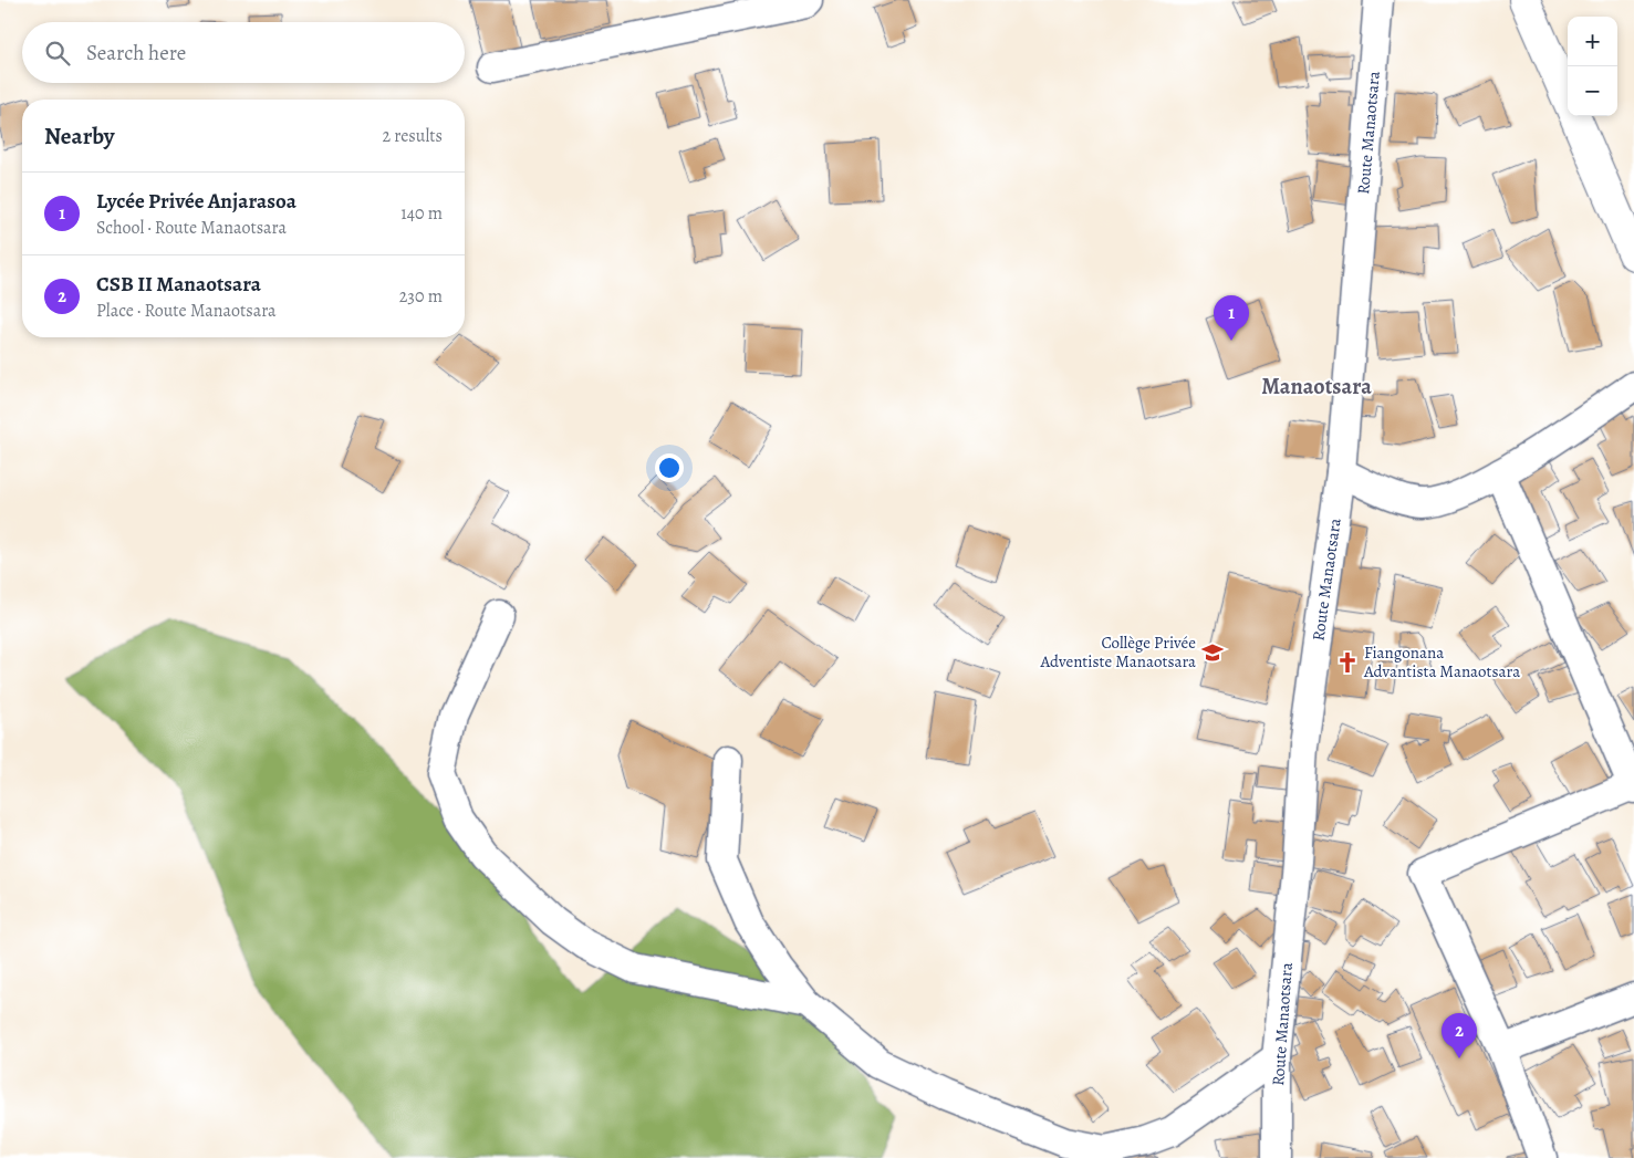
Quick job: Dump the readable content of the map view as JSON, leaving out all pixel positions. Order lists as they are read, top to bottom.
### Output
{
  "streets": {
    "street": ["Route Manaotsara"]
  },
  "districts": ["Manaotsara"],
  "places": {
    "school or university": ["Collège Privée Adventiste Manaotsara"],
    "church": ["Fiangonana Advantista Manaotsara"]
  },
  "page": {
    "map_buttons": ["+", "−"],
    "search": "Search here",
    "heading": ["Nearby", "2 results"],
    "list": [
      {
        "mark": "1",
        "name": "Lycée Privée Anjarasoa",
        "note": "School · Route Manaotsara",
        "value": "140 m"
      },
      {
        "mark": "2",
        "name": "CSB II Manaotsara",
        "note": "Place · Route Manaotsara",
        "value": "230 m"
      }
    ],
    "pins": ["1", "2"]
  }
}
